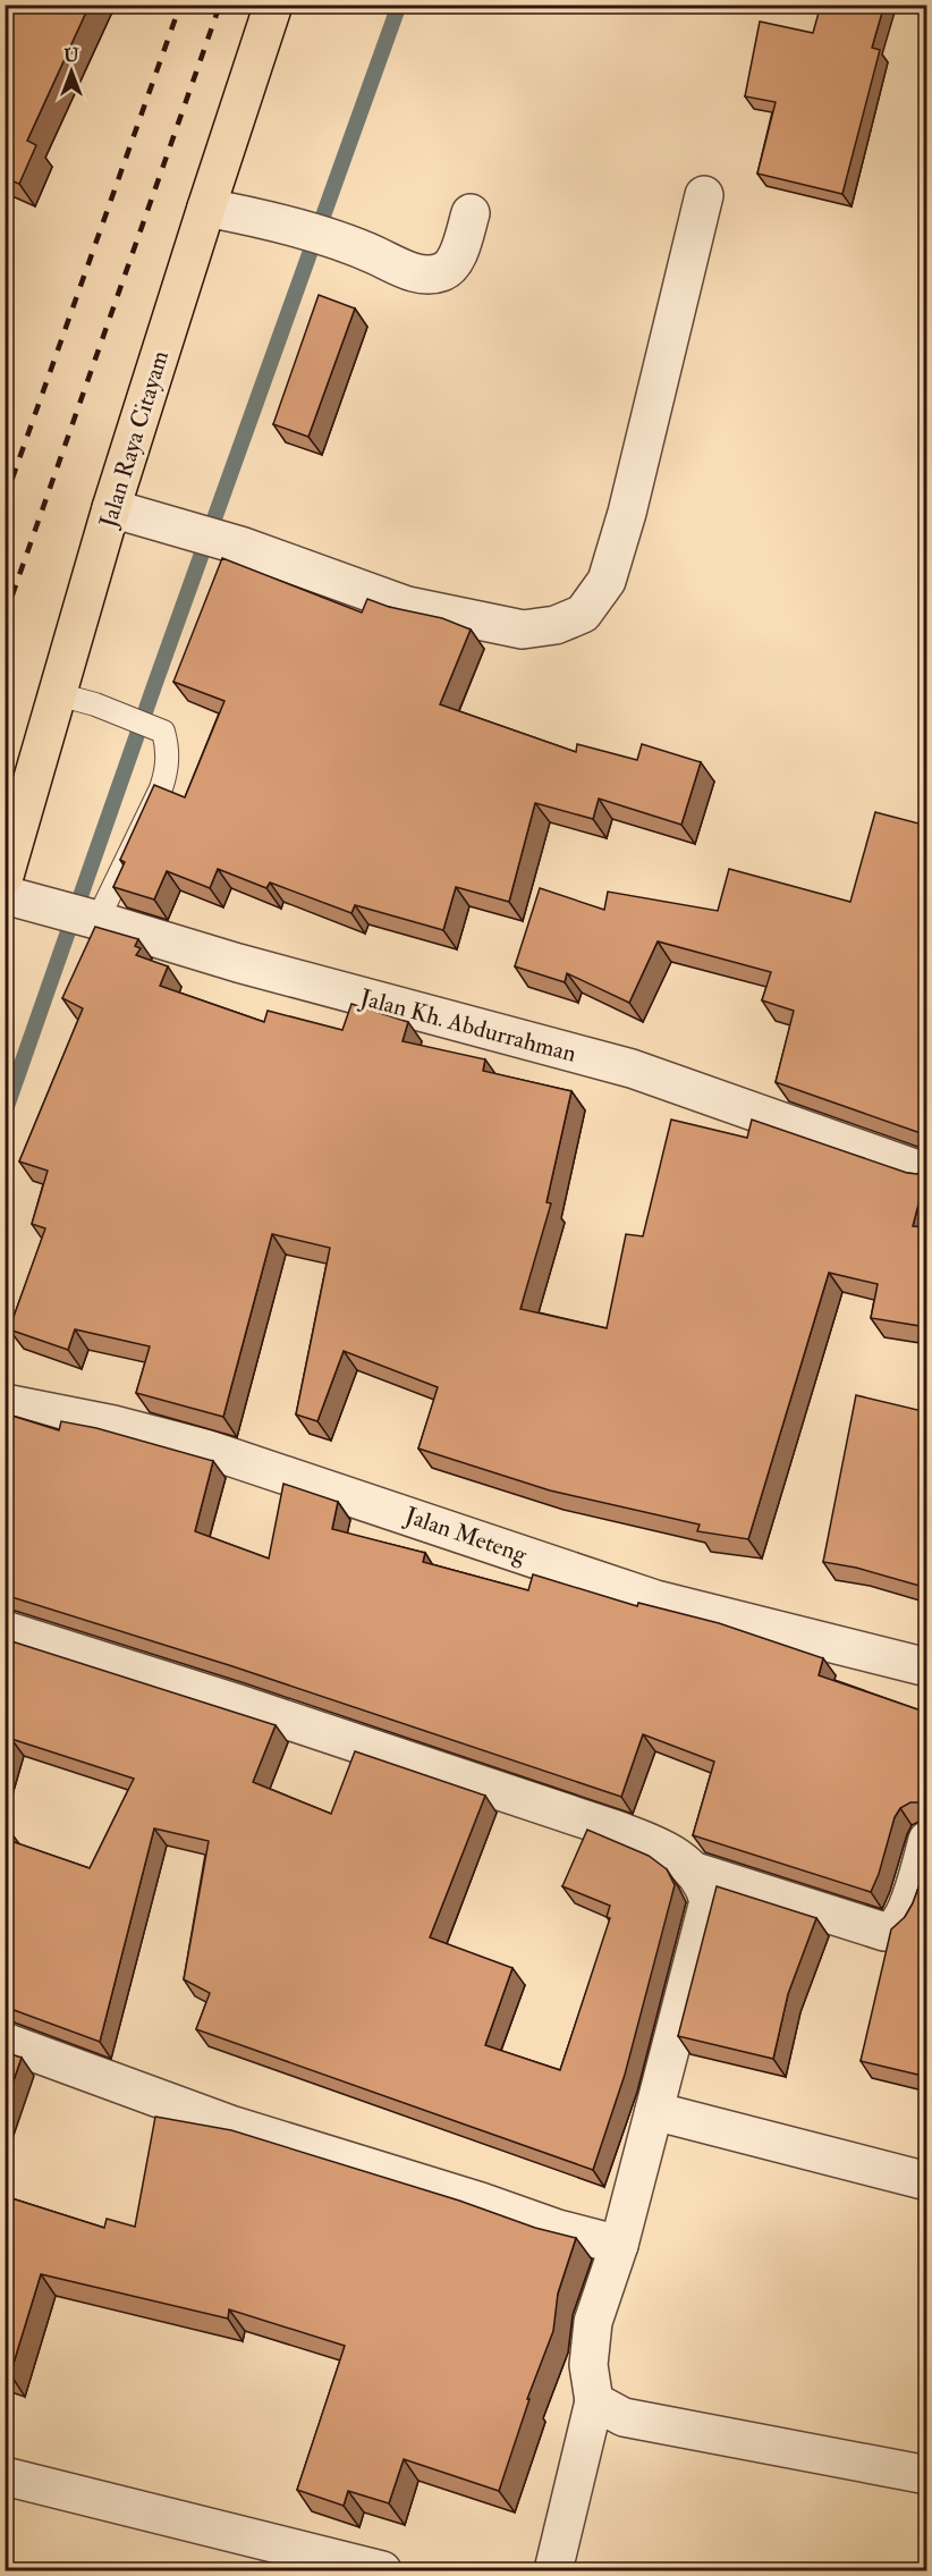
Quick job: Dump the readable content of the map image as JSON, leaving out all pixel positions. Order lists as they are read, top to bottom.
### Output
{
  "streets": {
    "main road": ["Jalan Raya Citayam"],
    "street": ["Jalan Kh. Abdurrahman", "Jalan Meteng"]
  },
  "north": "top"
}
